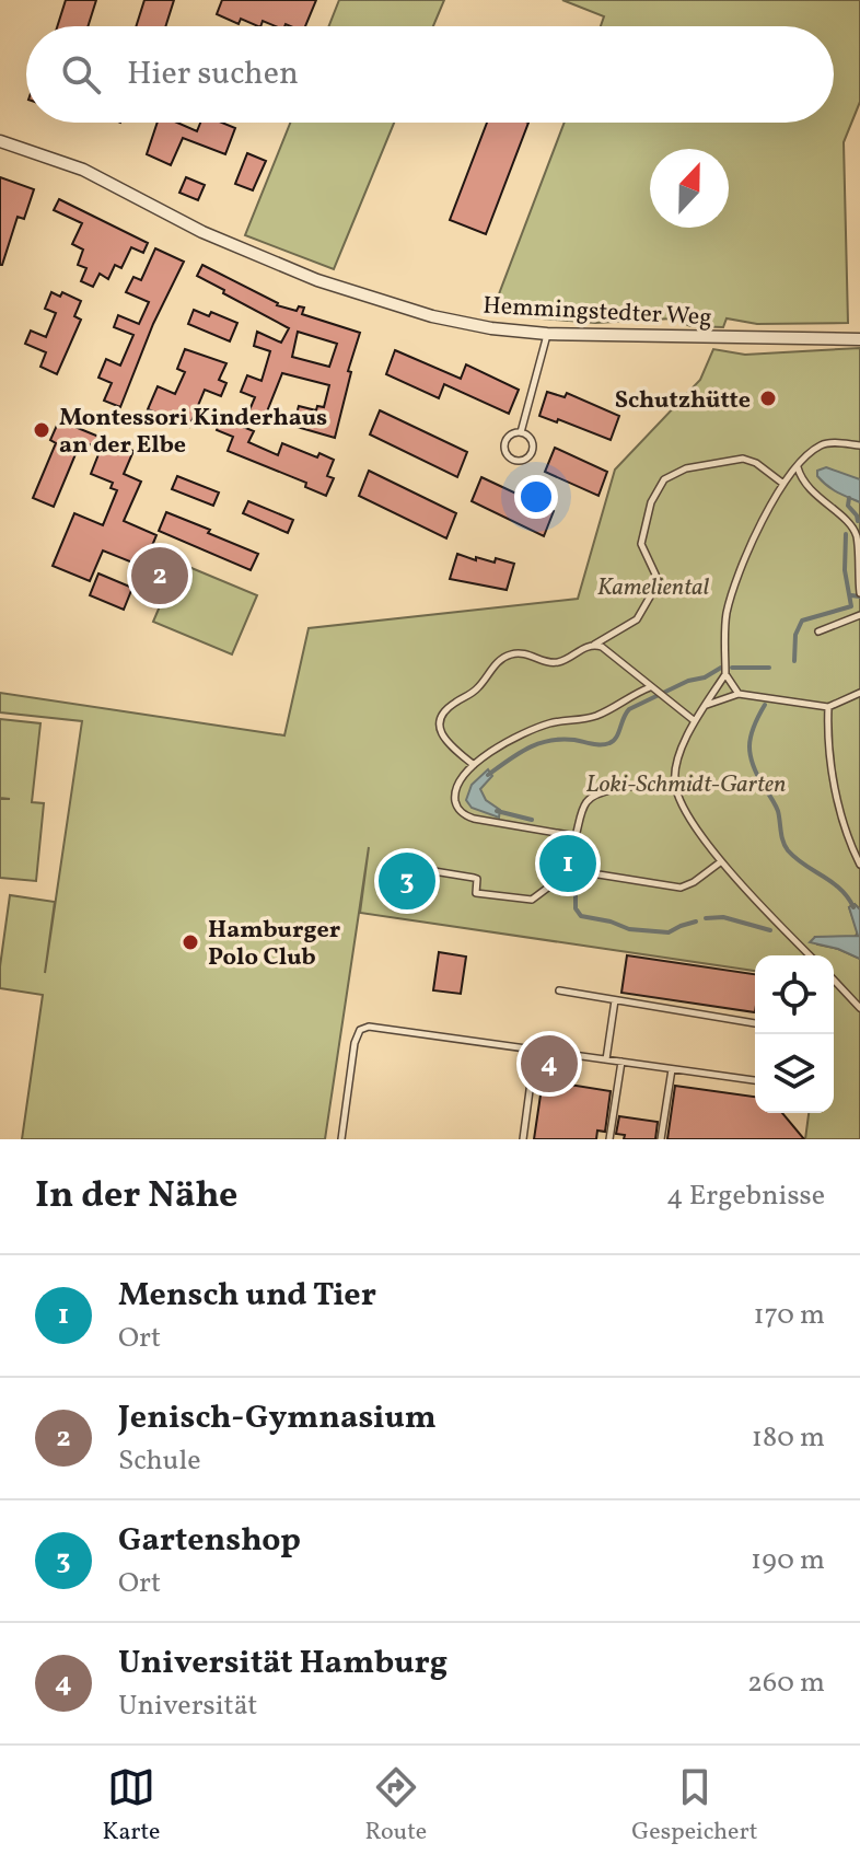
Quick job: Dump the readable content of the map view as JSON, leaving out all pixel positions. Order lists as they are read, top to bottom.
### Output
{
  "streets": {
    "street": ["Hemmingstedter Weg"]
  },
  "parks": ["Kameliental", "Loki-Schmidt-Garten"],
  "places": ["Schutzhütte", "Montessori Kinderhaus an der Elbe", "Hamburger Polo Club"],
  "north": "top",
  "page": {
    "search": "Hier suchen",
    "pins": [
      "2",
      "1",
      "3",
      "4"
    ],
    "heading": ["In der Nähe", "4 Ergebnisse"],
    "list": [
      {
        "mark": "1",
        "name": "Mensch und Tier",
        "note": "Ort",
        "value": "170 m"
      },
      {
        "mark": "2",
        "name": "Jenisch-Gymnasium",
        "note": "Schule",
        "value": "180 m"
      },
      {
        "mark": "3",
        "name": "Gartenshop",
        "note": "Ort",
        "value": "190 m"
      },
      {
        "mark": "4",
        "name": "Universität Hamburg",
        "note": "Universität",
        "value": "260 m"
      }
    ],
    "nav": ["Karte", "Route", "Gespeichert"]
  }
}
